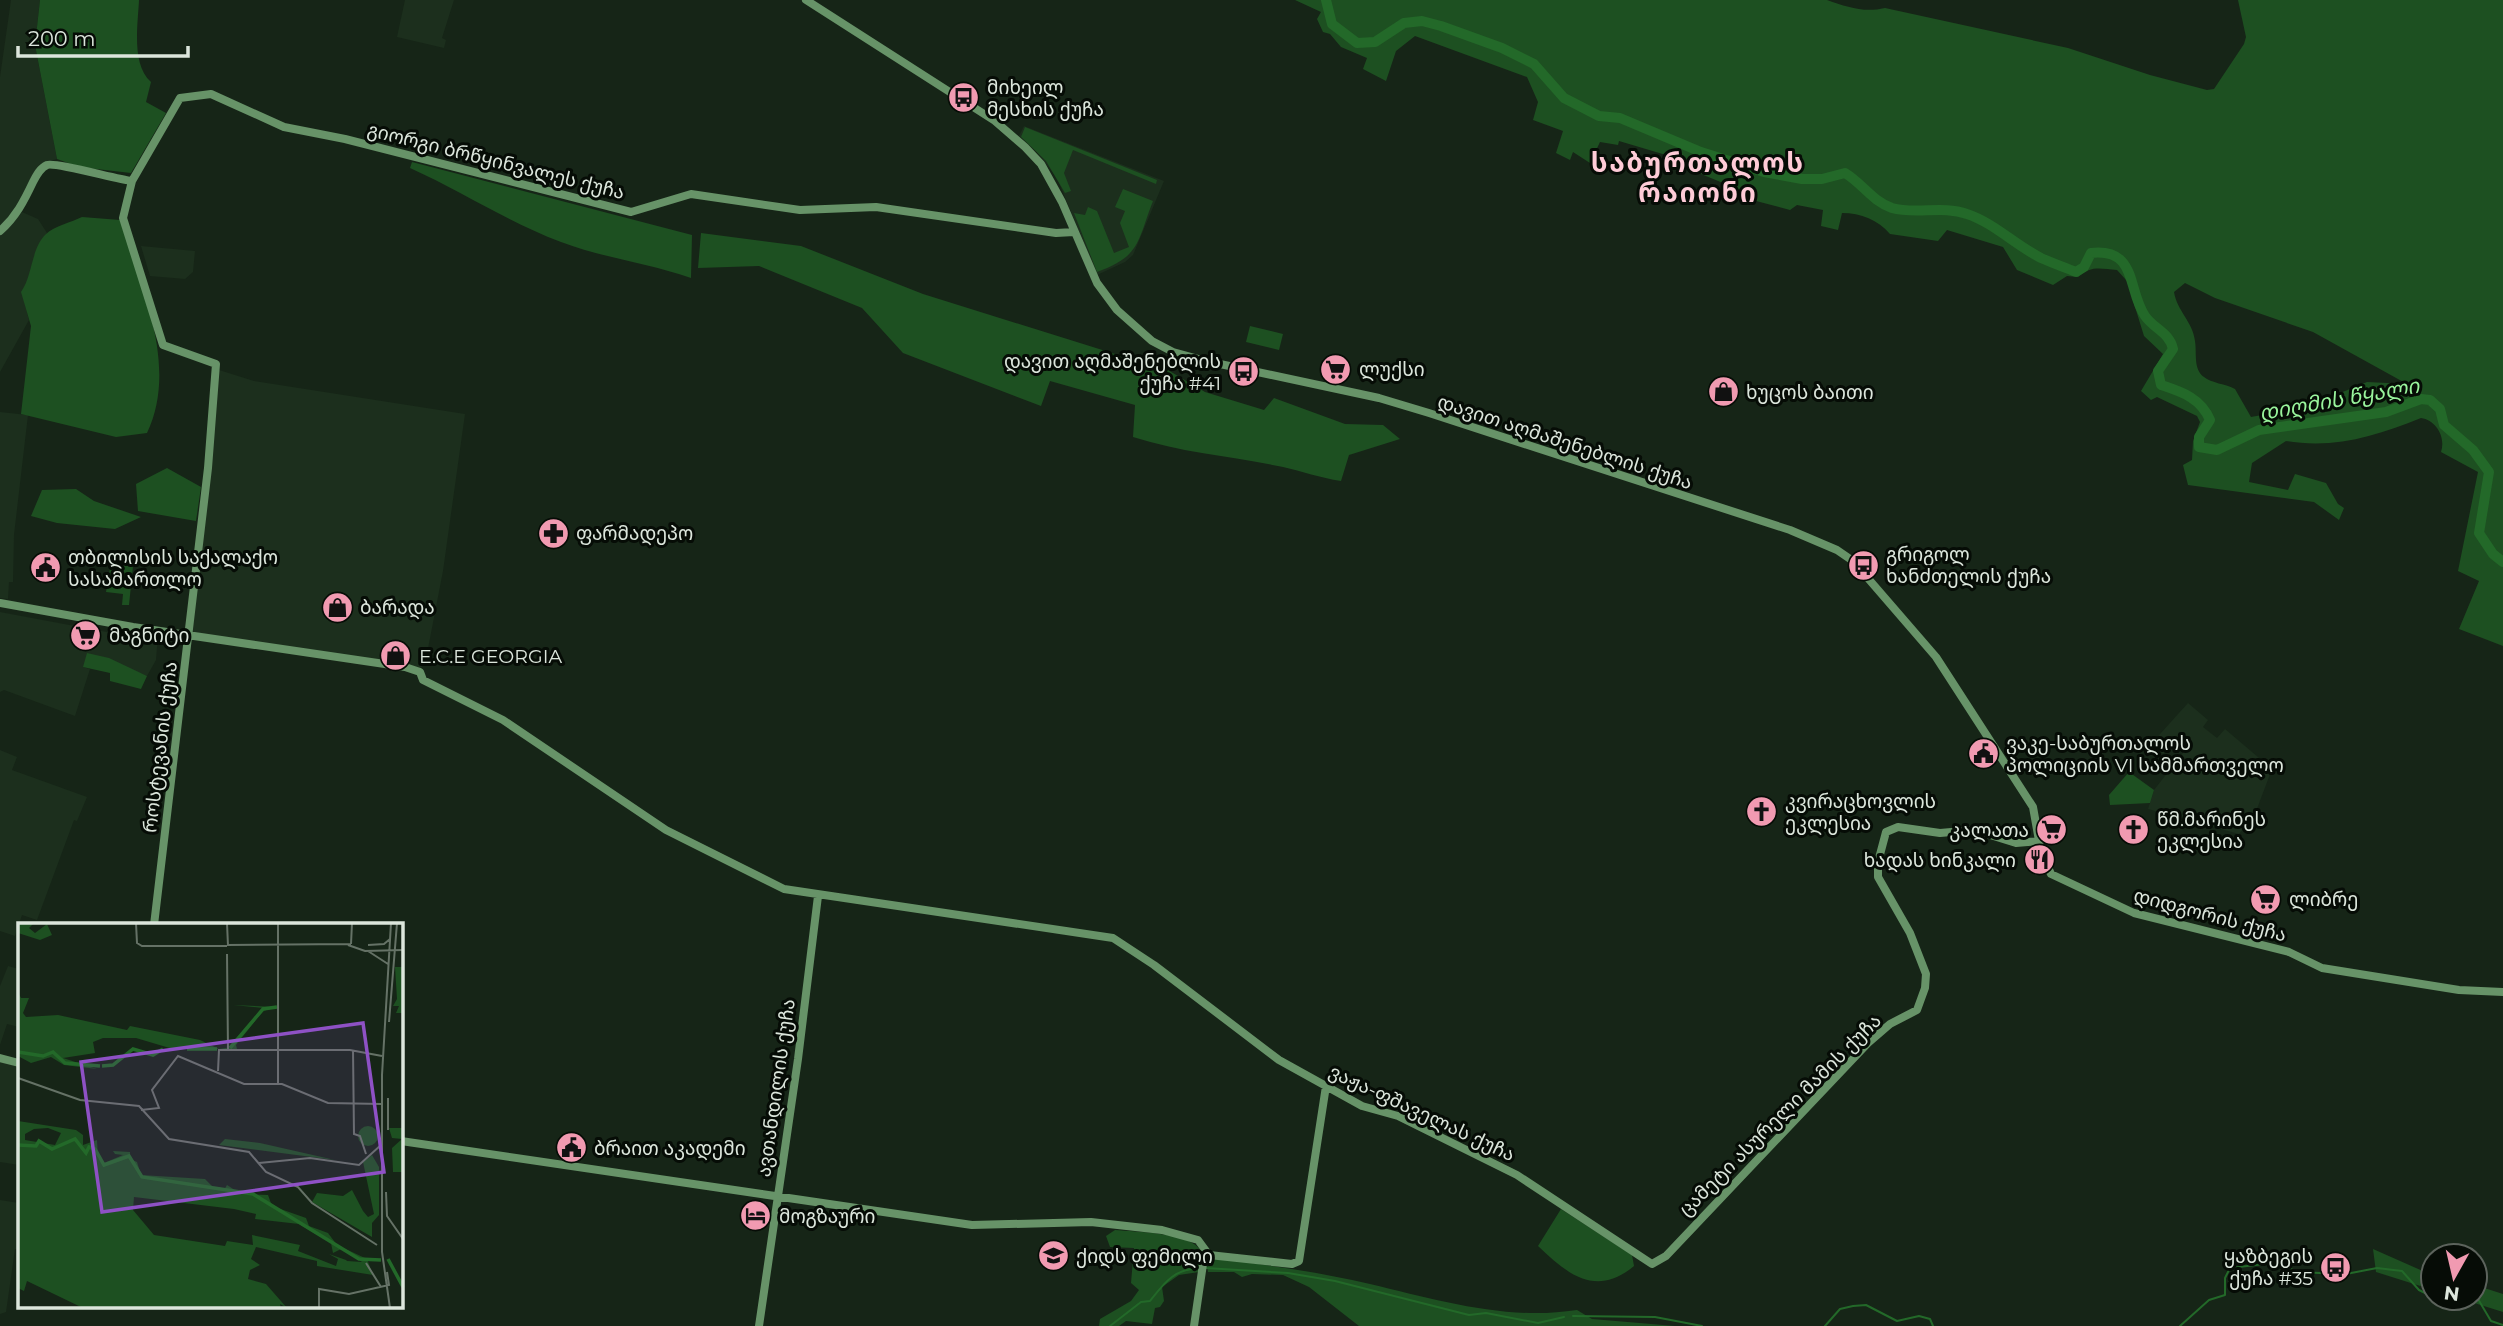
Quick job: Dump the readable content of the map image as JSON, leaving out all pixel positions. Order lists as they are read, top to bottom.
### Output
{
  "streets": {
    "street": [
      "გიორგი ბრწყინვალეს ქუჩა",
      "დავით აღმაშენებლის ქუჩა",
      "როსტევანის ქუჩა",
      "დიდგორის ქუჩა",
      "ავთანდილის ქუჩა",
      "ვაჟა-ფშაველას ქუჩა",
      "ცამეტი ასურელი მამის ქუჩა"
    ]
  },
  "crossings": [
    ["გიორგი ბრწყინვალეს ქუჩა", "დავით აღმაშენებლის ქუჩა"],
    ["გიორგი ბრწყინვალეს ქუჩა", "როსტევანის ქუჩა"],
    ["დავით აღმაშენებლის ქუჩა", "დიდგორის ქუჩა"],
    ["დიდგორის ქუჩა", "ცამეტი ასურელი მამის ქუჩა"],
    ["ავთანდილის ქუჩა", "ვაჟა-ფშაველას ქუჩა"],
    ["ვაჟა-ფშაველას ქუჩა", "ცამეტი ასურელი მამის ქუჩა"]
  ],
  "districts": ["საბურთალოს რაიონი"],
  "water": ["დიღმის წყალი"],
  "places": {
    "bus stop": [
      "მიხეილ მესხის ქუჩა",
      "დავით აღმაშენებლის ქუჩა #41",
      "გრიგოლ ხანძთელის ქუჩა",
      "ყაზბეგის ქუჩა #35"
    ],
    "supermarket": [
      "ლუქსი",
      "მაგნიტი",
      "კალათა",
      "ლიბრე"
    ],
    "shop": ["ხუცოს ბაითი", "ბარადა", "E.C.E GEORGIA"],
    "pharmacy": ["ფარმადეპო"],
    "public building": ["თბილისის საქალაქო სასამართლო", "ვაკე-საბურთალოს პოლიციის VI სამმართველო", "ბრაით აკადემი"],
    "church": ["კვირაცხოვლის ეკლესია", "წმ.მარინეს ეკლესია"],
    "restaurant": ["ხადას ხინკალი"],
    "hotel": ["მოგზაური"],
    "school or university": ["ქიდს ფემილი"]
  },
  "scale_bar": "200 m",
  "north": "bottom"
}
